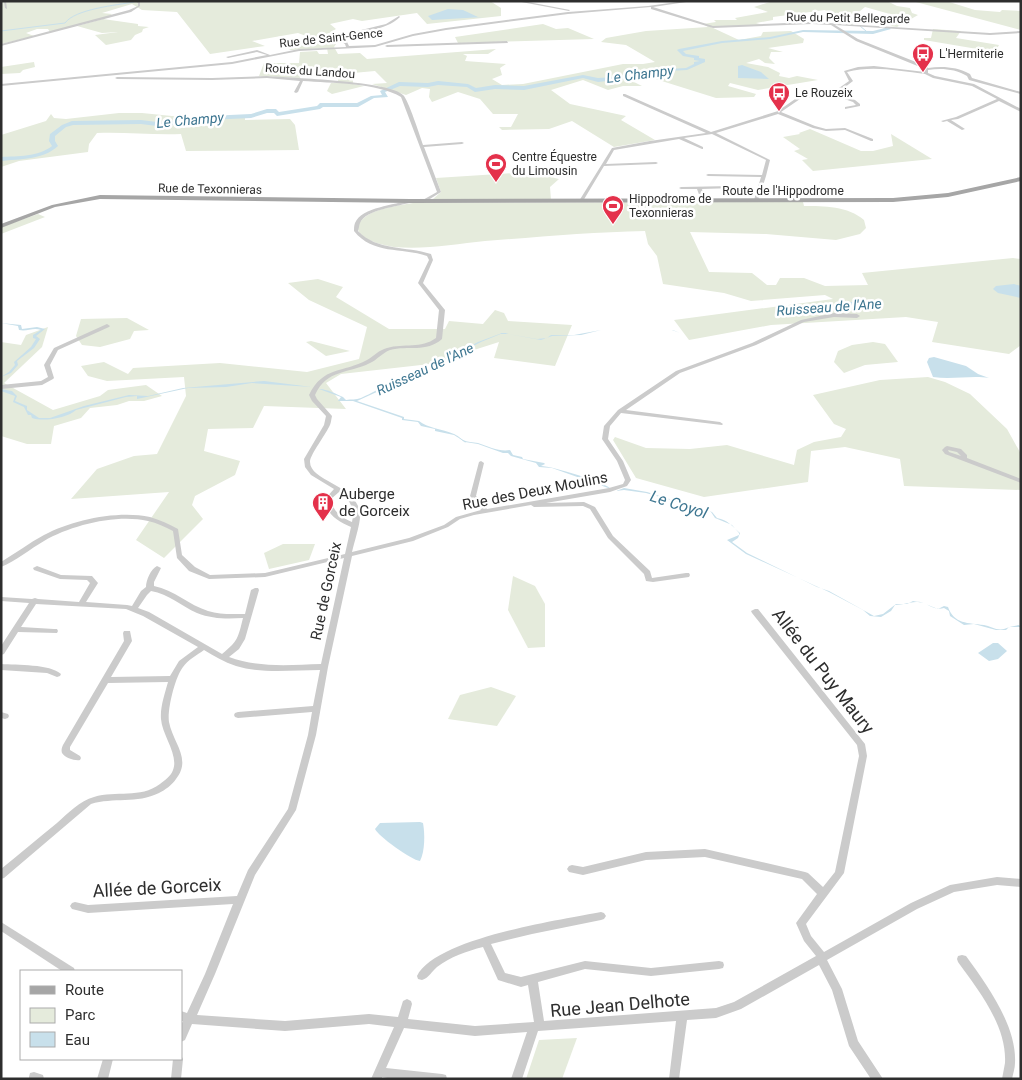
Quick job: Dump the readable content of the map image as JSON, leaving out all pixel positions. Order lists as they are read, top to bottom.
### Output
{
  "streets": {
    "main road": ["Rue de Texonnieras", "Route de l'Hippodrome"],
    "street": [
      "Rue du Petit Bellegarde",
      "Rue de Saint-Gence",
      "Route du Landou",
      "Rue des Deux Moulins",
      "Rue de Gorceix",
      "Allée du Puy Maury",
      "Allée de Gorceix",
      "Rue Jean Delhote"
    ]
  },
  "crossings": [
    ["Rue du Petit Bellegarde", "Rue de Saint-Gence"],
    ["Rue de Saint-Gence", "Route du Landou"],
    ["Route du Landou", "Rue de Texonnieras"],
    ["Route du Landou", "Route de l'Hippodrome"],
    ["Rue de Texonnieras", "Route de l'Hippodrome"],
    ["Rue de Texonnieras", "Rue de Gorceix"],
    ["Rue des Deux Moulins", "Rue de Gorceix"],
    ["Rue de Gorceix", "Allée de Gorceix"],
    ["Rue de Gorceix", "Rue Jean Delhote"],
    ["Allée du Puy Maury", "Rue Jean Delhote"]
  ],
  "water": ["Le Champy", "Ruisseau de l'Ane", "Le Coyol"],
  "places": {
    "bus stop": ["L'Hermiterie", "Le Rouzeix"],
    "sports": ["Centre Équestre du Limousin", "Hippodrome de Texonnieras"],
    "building": ["Auberge de Gorceix"]
  },
  "legend": ["Route", "Parc", "Eau"]
}
